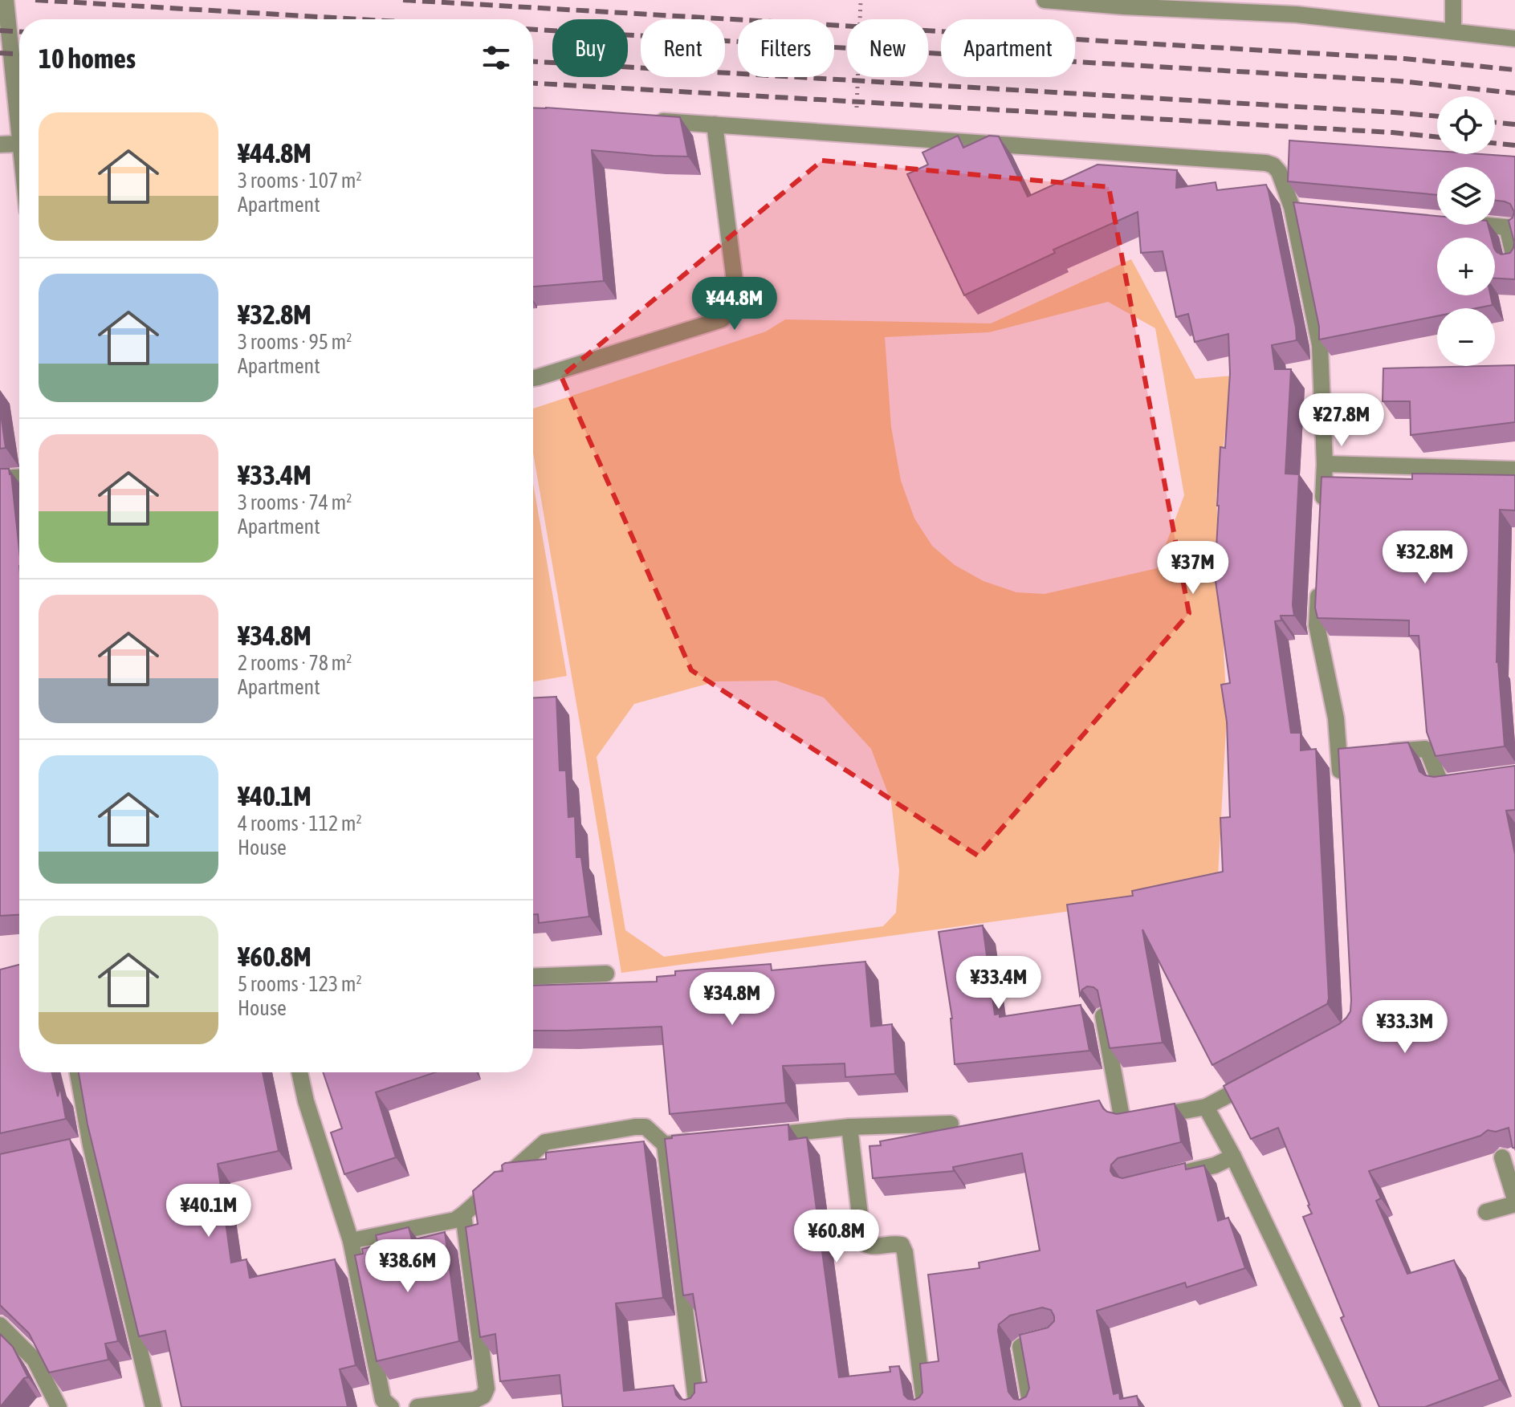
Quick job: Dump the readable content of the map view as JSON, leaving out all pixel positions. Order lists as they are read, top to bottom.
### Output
{
  "page": {
    "chip": [
      "Buy",
      "Rent",
      "Filters",
      "New",
      "Apartment"
    ],
    "heading": "10 homes",
    "map_buttons": ["+", "−"],
    "list": [
      {
        "name": "¥44.8M",
        "note": "3 rooms · 107 m² · Apartment"
      },
      {
        "name": "¥32.8M",
        "note": "3 rooms · 95 m² · Apartment"
      },
      {
        "name": "¥33.4M",
        "note": "3 rooms · 74 m² · Apartment"
      },
      {
        "name": "¥34.8M",
        "note": "2 rooms · 78 m² · Apartment"
      },
      {
        "name": "¥40.1M",
        "note": "4 rooms · 112 m² · House"
      },
      {
        "name": "¥60.8M",
        "note": "5 rooms · 123 m² · House"
      }
    ],
    "price": [
      "¥44.8M",
      "¥27.8M",
      "¥32.8M",
      "¥37M",
      "¥33.4M",
      "¥34.8M",
      "¥33.3M",
      "¥40.1M",
      "¥60.8M",
      "¥38.6M"
    ]
  }
}
